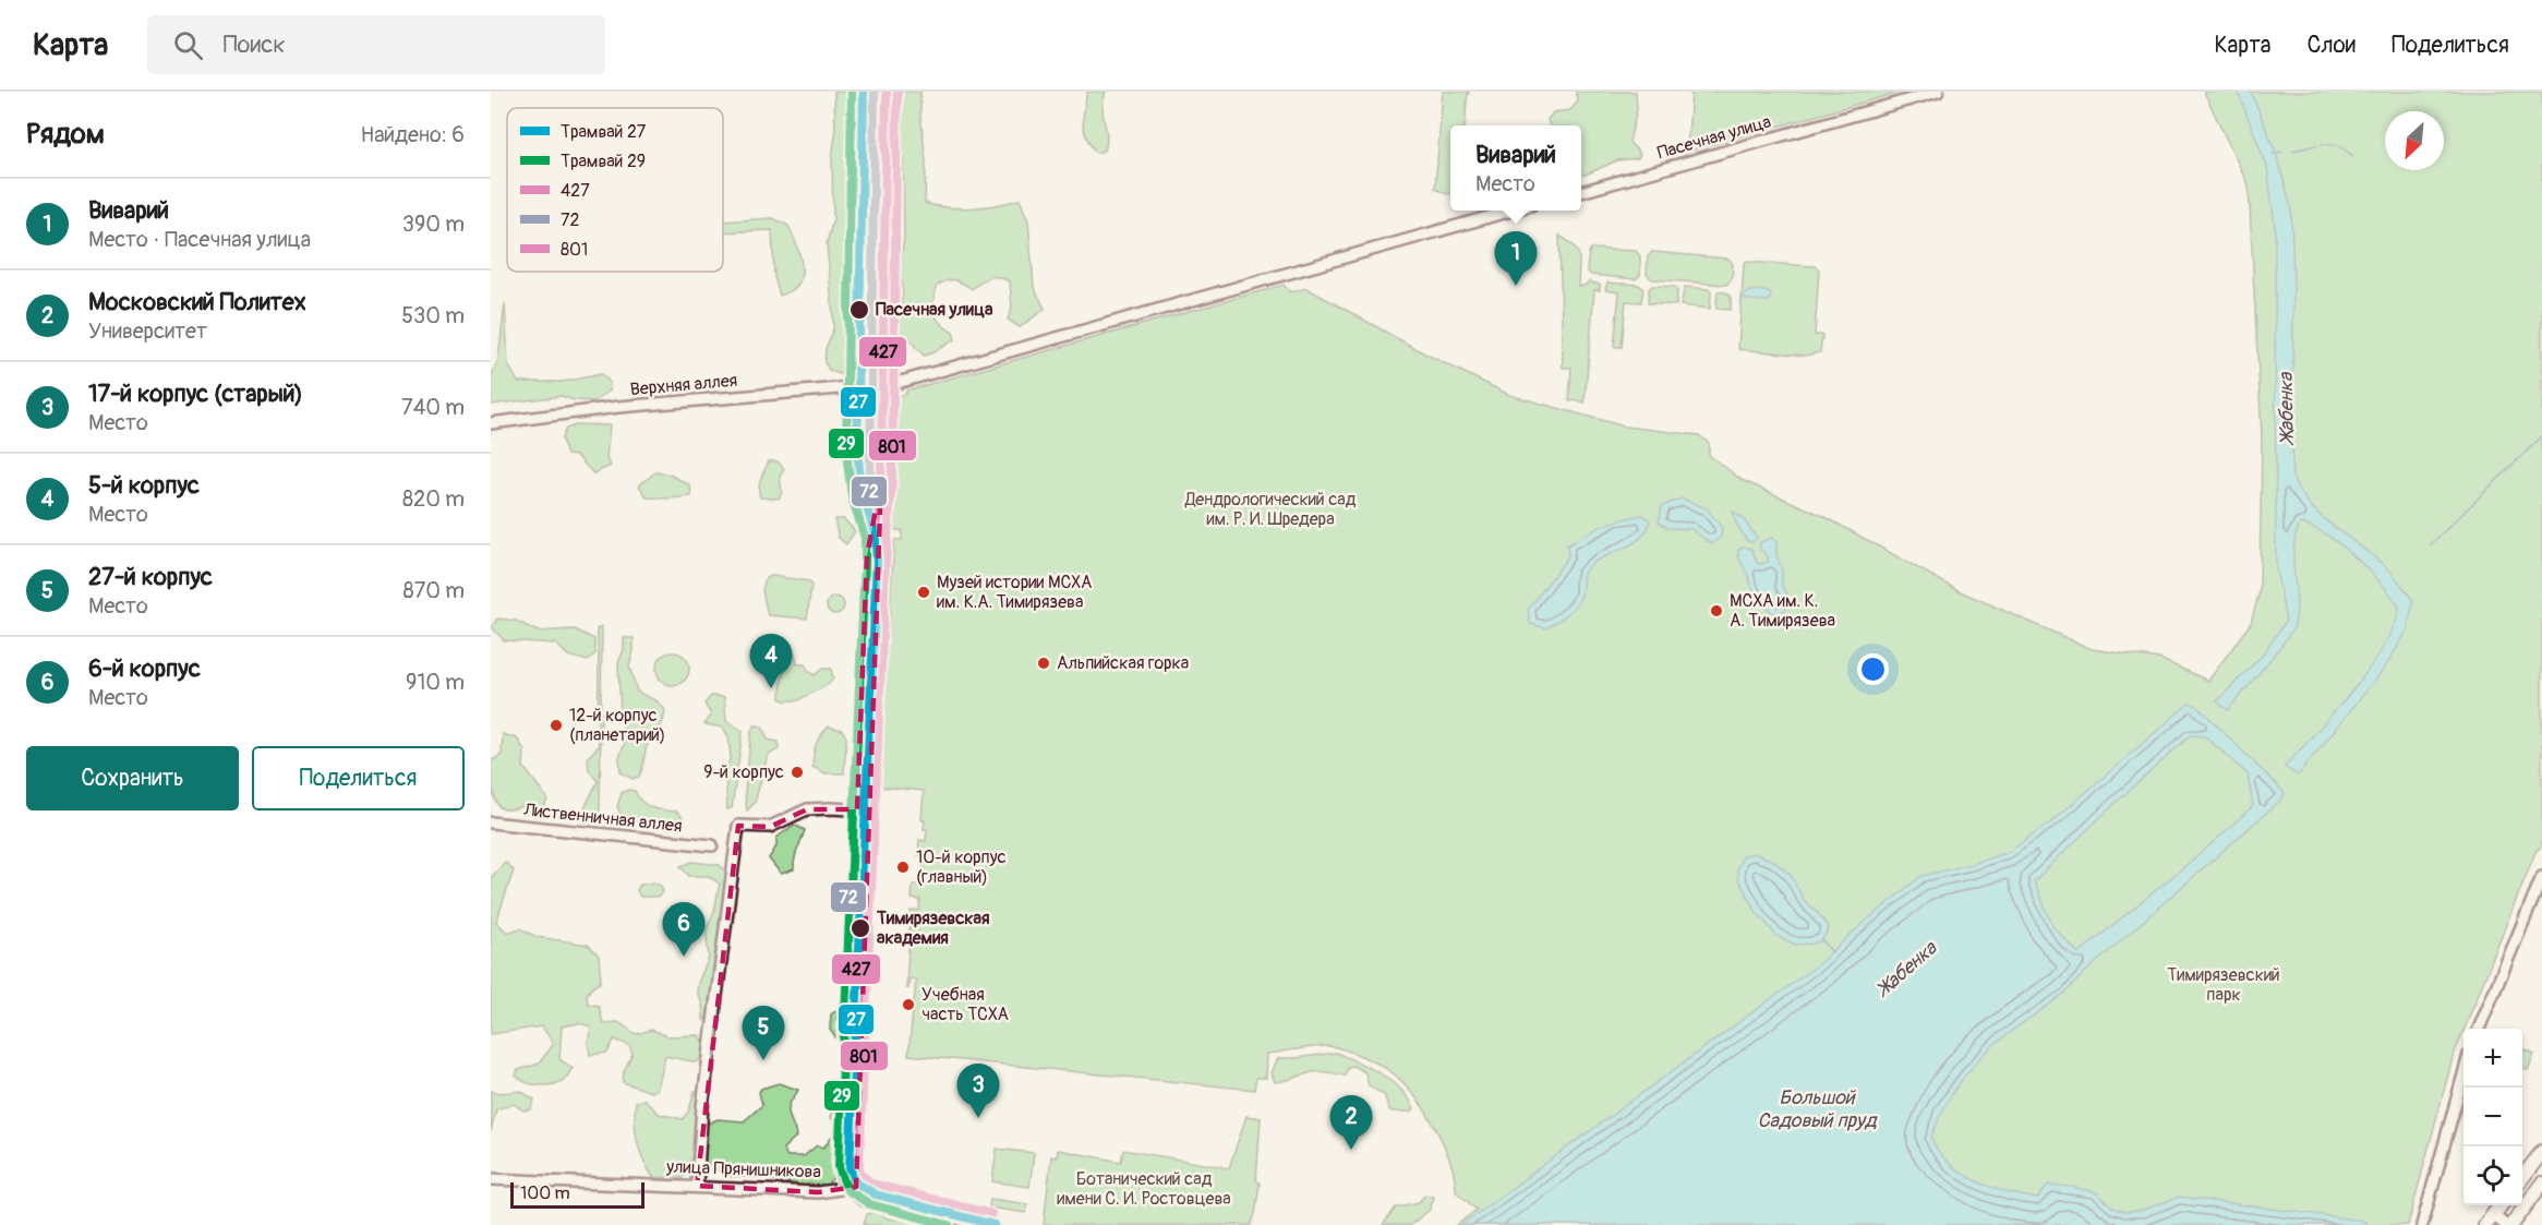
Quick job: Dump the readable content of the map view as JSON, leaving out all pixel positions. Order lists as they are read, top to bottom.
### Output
{
  "streets": {
    "street": [
      "Пасечная улица",
      "Верхняя аллея",
      "Лиственничная аллея",
      "улица Прянишникова"
    ]
  },
  "water": ["Жабенка", "Большой Садовый пруд"],
  "parks": ["Дендрологический сад им. Р. И. Шредера", "Тимирязевский парк", "Ботанический сад имени С. И. Ростовцева"],
  "places": [
    "Пасечная улица",
    "Музей истории МСХА им. К.А. Тимирязева",
    "МСХА им. К. А. Тимирязева",
    "Альпийская горка",
    "12-й корпус (планетарий)",
    "9-й корпус",
    "10-й корпус (главный)",
    "Тимирязевская академия",
    "Учебная часть ТСХА"
  ],
  "lines": [
    "tram line 27",
    "tram line 29",
    "transit line 427",
    "transit line 72",
    "transit line 801"
  ],
  "legend": [
    "Трамвай 27",
    "Трамвай 29",
    "427",
    "72",
    "801"
  ],
  "scale_bar": "100 m",
  "north": "bottom left",
  "page": {
    "header": "Карта",
    "search": "Поиск",
    "nav": ["Карта", "Слои", "Поделиться"],
    "heading": ["Рядом", "Найдено: 6"],
    "popup": ["Виварий", "Место"],
    "list": [
      {
        "mark": "1",
        "name": "Виварий",
        "note": "Место · Пасечная улица",
        "value": "390 m"
      },
      {
        "mark": "2",
        "name": "Московский Политех",
        "note": "Университет",
        "value": "530 m"
      },
      {
        "mark": "3",
        "name": "17-й корпус (старый)",
        "note": "Место",
        "value": "740 m"
      },
      {
        "mark": "4",
        "name": "5-й корпус",
        "note": "Место",
        "value": "820 m"
      },
      {
        "mark": "5",
        "name": "27-й корпус",
        "note": "Место",
        "value": "870 m"
      },
      {
        "mark": "6",
        "name": "6-й корпус",
        "note": "Место",
        "value": "910 m"
      }
    ],
    "pins": [
      "1",
      "4",
      "6",
      "5",
      "3",
      "2"
    ],
    "buttons": ["Сохранить", "Поделиться"],
    "map_buttons": ["+", "−"],
    "scale": "100 m"
  }
}
